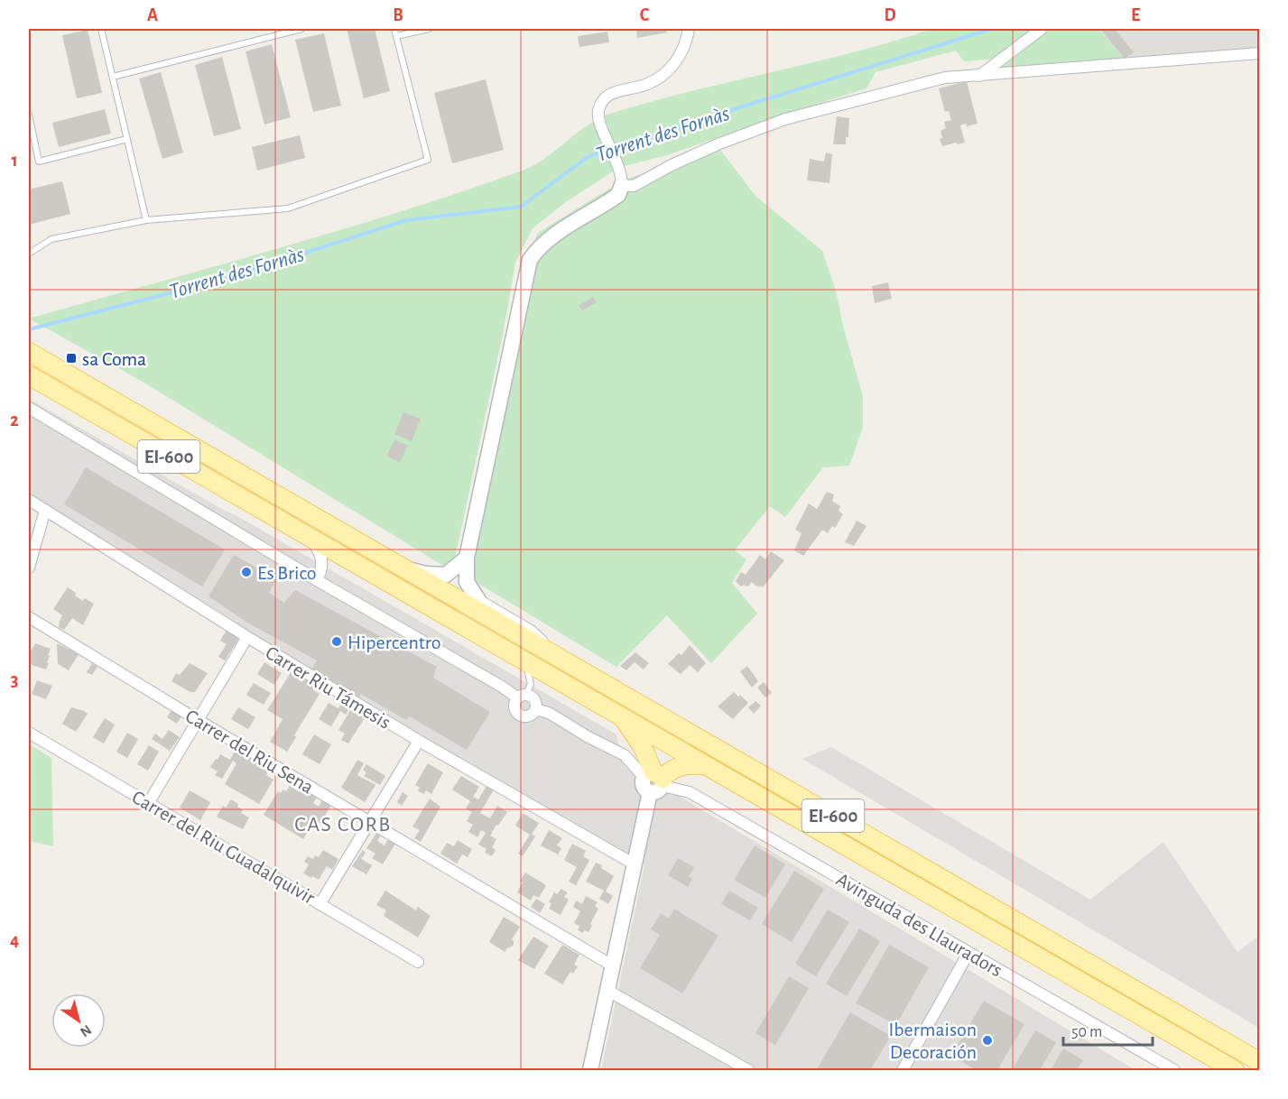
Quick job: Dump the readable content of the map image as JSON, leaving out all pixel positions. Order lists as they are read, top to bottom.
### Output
{
  "streets": {
    "main road": ["EI-600"],
    "street": [
      "Carrer Riu Támesis",
      "Carrer del Riu Sena",
      "Carrer del Riu Guadalquivir",
      "Avinguda des Llauradors"
    ]
  },
  "districts": ["CAS CORB"],
  "water": ["Torrent des Fornàs"],
  "places": {
    "transit": ["sa Coma"],
    "other": ["Es Brico", "Hipercentro", "Ibermaison Decoración"]
  },
  "scale_bar": "50 m",
  "north": "bottom right",
  "grid": {
    "columns": [
      "A",
      "B",
      "C",
      "D",
      "E"
    ],
    "rows": [
      "1",
      "2",
      "3",
      "4"
    ]
  }
}
